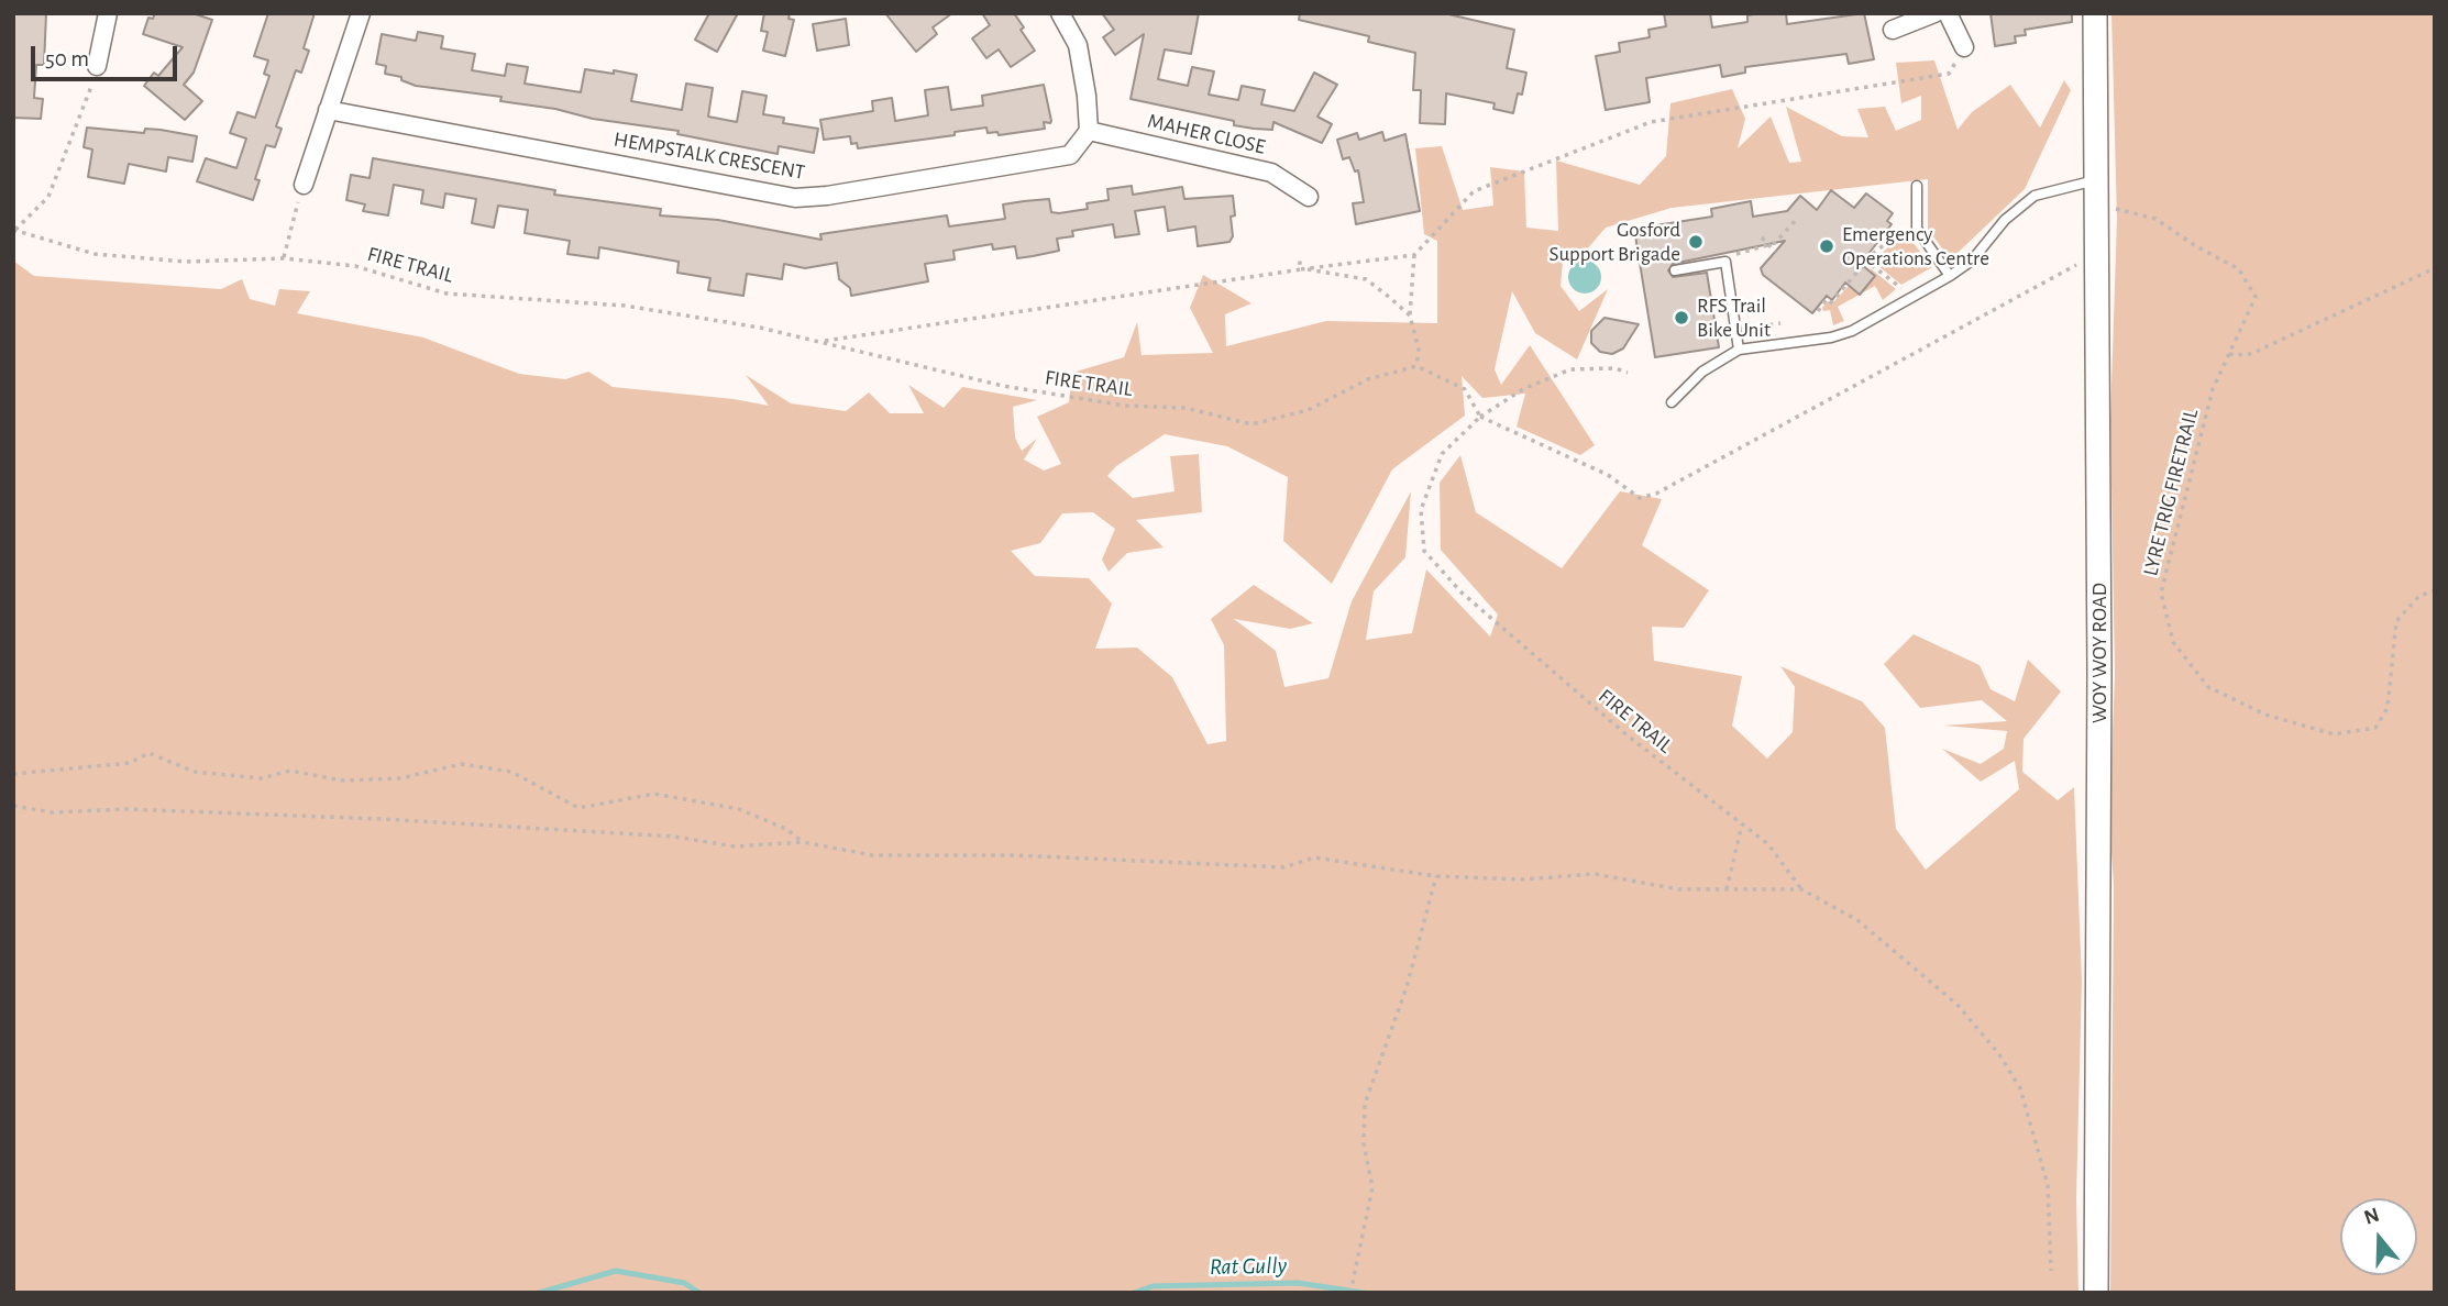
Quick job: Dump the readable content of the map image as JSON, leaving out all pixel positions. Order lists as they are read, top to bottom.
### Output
{
  "streets": {
    "main road": ["WOY WOY ROAD"],
    "street": ["MAHER CLOSE", "HEMPSTALK CRESCENT"],
    "path": ["FIRE TRAIL", "LYRE TRIG FIRETRAIL"]
  },
  "crossings": [
    ["MAHER CLOSE", "HEMPSTALK CRESCENT"],
    ["LYRE TRIG FIRETRAIL", "WOY WOY ROAD"]
  ],
  "water": ["Rat Gully"],
  "places": ["Gosford Support Brigade", "Emergency Operations Centre", "RFS Trail Bike Unit"],
  "scale_bar": "50 m",
  "north": "top"
}
